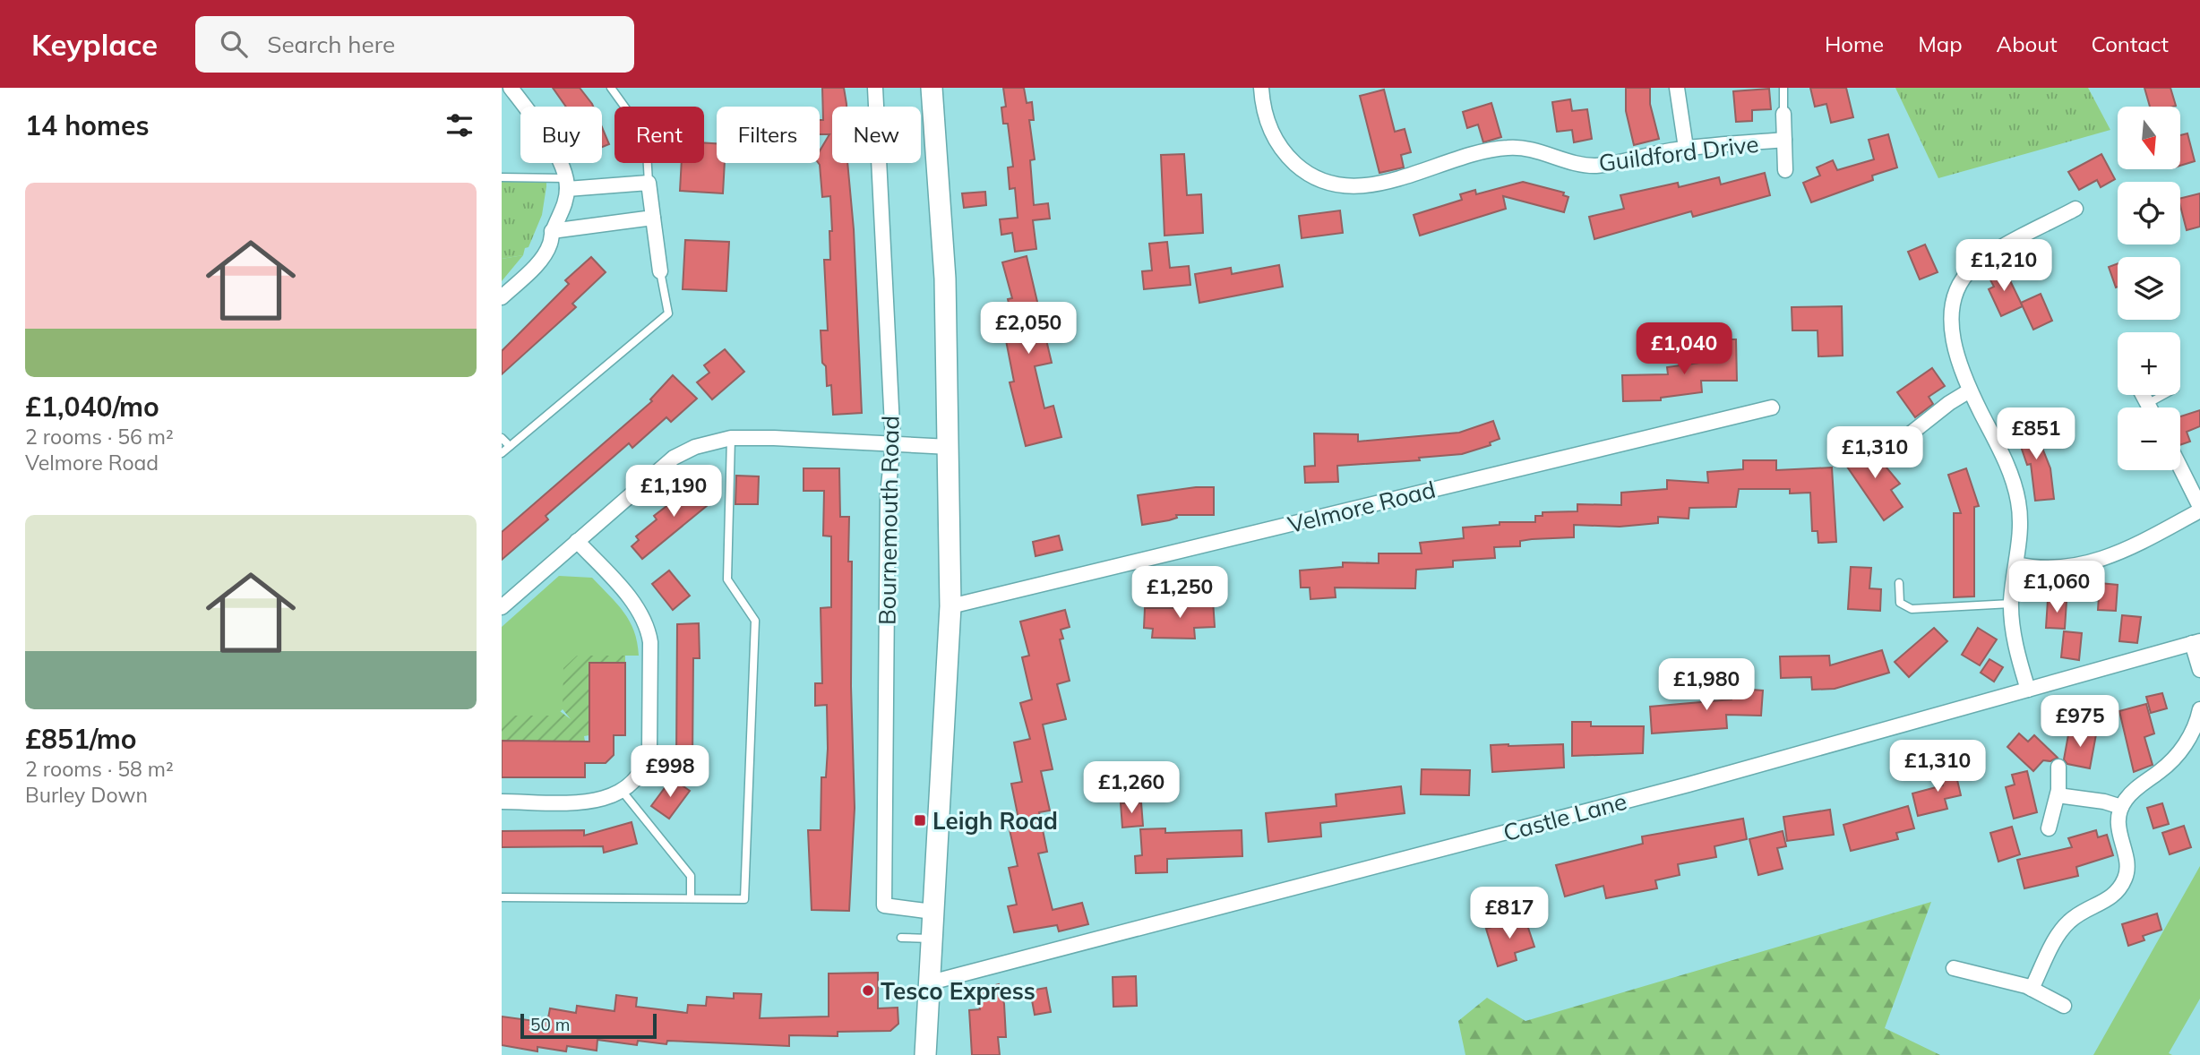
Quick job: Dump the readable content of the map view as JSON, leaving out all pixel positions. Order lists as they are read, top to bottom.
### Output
{
  "streets": {
    "street": [
      "Guildford Drive",
      "Velmore Road",
      "Bournemouth Road",
      "Castle Lane"
    ]
  },
  "places": {
    "transit": ["Leigh Road"],
    "other": ["Tesco Express"]
  },
  "scale_bar": "50 m",
  "north": "bottom",
  "page": {
    "header": "Keyplace",
    "search": "Search here",
    "nav": [
      "Home",
      "Map",
      "About",
      "Contact"
    ],
    "heading": "14 homes",
    "map_buttons": ["+", "−"],
    "chip": [
      "Buy",
      "Rent",
      "Filters",
      "New"
    ],
    "list": [
      {
        "name": "£1,040/mo",
        "note": "2 rooms · 56 m² · Velmore Road"
      },
      {
        "name": "£851/mo",
        "note": "2 rooms · 58 m² · Burley Down"
      }
    ],
    "price": [
      "£1,210",
      "£2,050",
      "£1,040",
      "£851",
      "£1,310",
      "£1,190",
      "£1,060",
      "£1,250",
      "£1,980",
      "£975",
      "£1,310",
      "£998",
      "£1,260",
      "£817"
    ],
    "scale": "50 m"
  }
}
